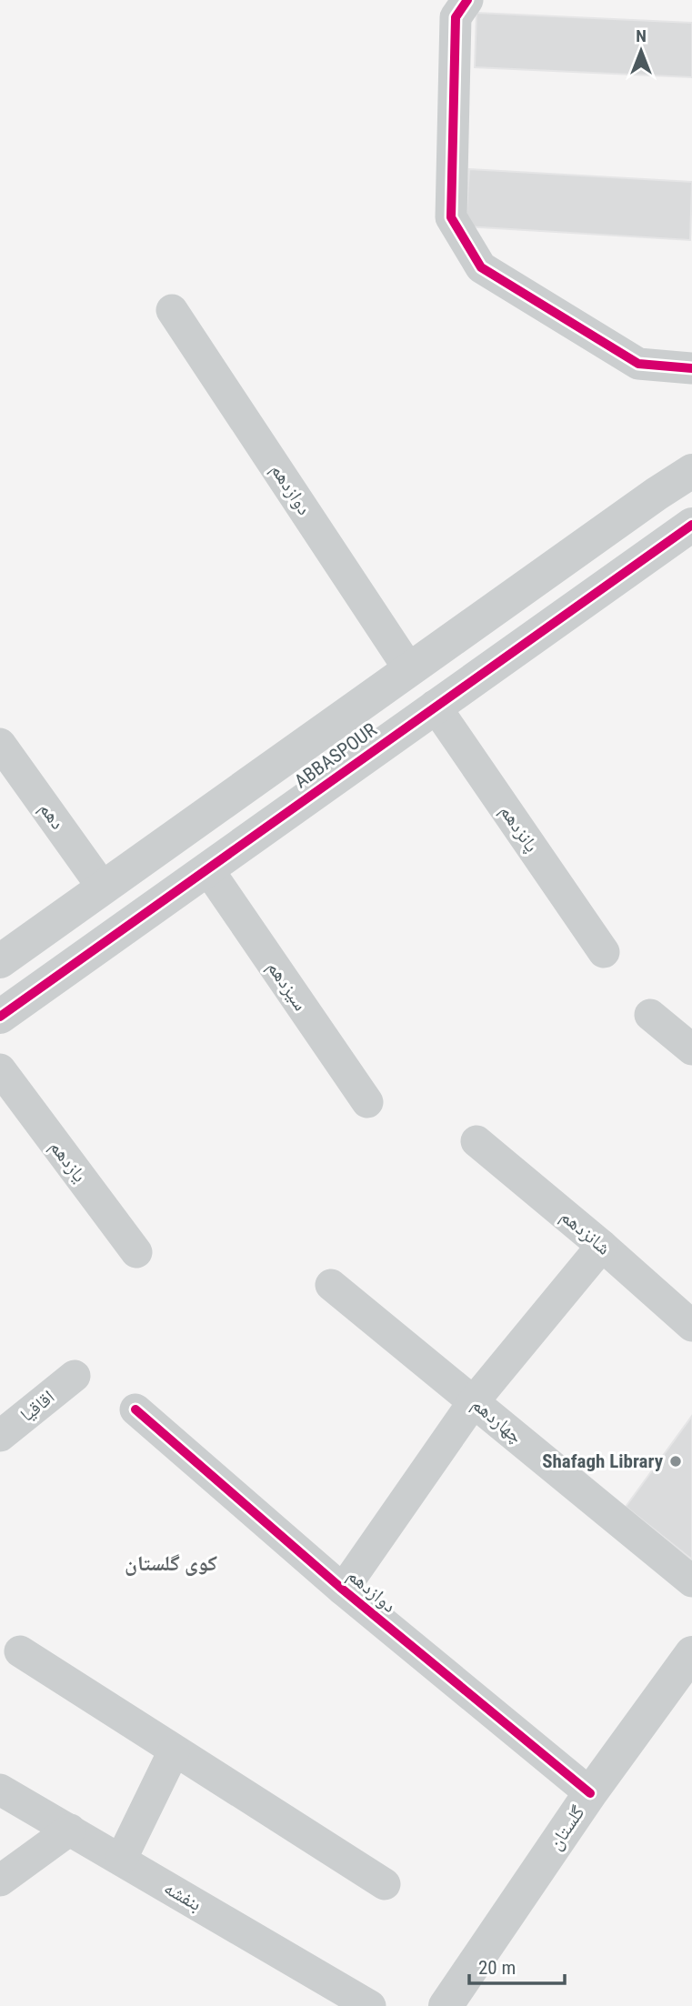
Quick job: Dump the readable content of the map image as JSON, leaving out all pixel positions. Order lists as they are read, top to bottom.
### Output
{
  "streets": {
    "street": [
      "دوازدهم",
      "ABBASPOUR",
      "دهم",
      "پانزدهم",
      "سیزدهم",
      "یازدهم",
      "شانزدهم",
      "اقاقیا",
      "چهاردهم",
      "گلستان",
      "بنفشه"
    ]
  },
  "crossings": [
    ["دوازدهم", "ABBASPOUR"],
    ["دوازدهم", "گلستان"],
    ["ABBASPOUR", "دهم"],
    ["ABBASPOUR", "پانزدهم"],
    ["ABBASPOUR", "سیزدهم"]
  ],
  "districts": ["کوی گلستان"],
  "places": ["Shafagh Library"],
  "scale_bar": "20 m",
  "north": "top"
}
